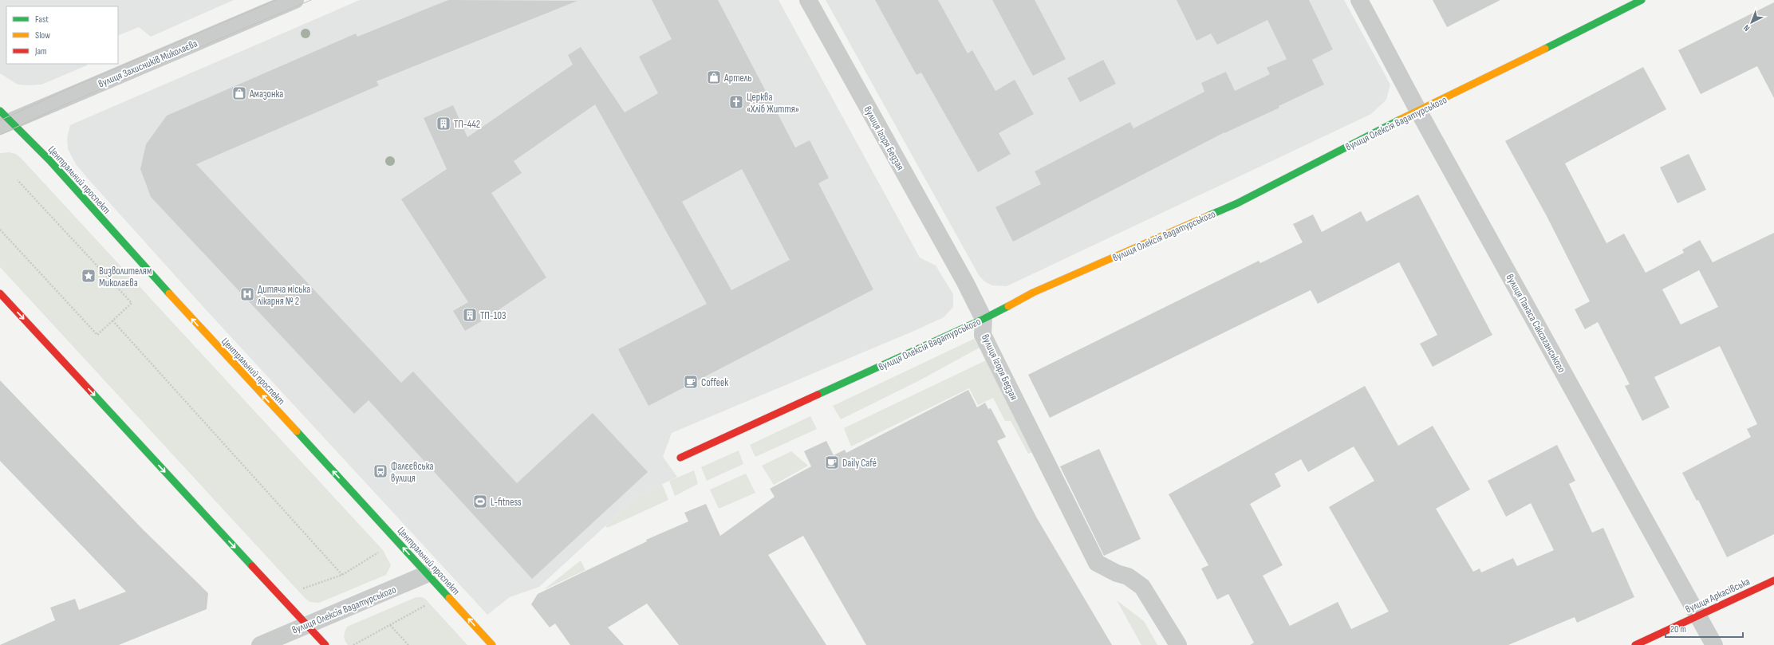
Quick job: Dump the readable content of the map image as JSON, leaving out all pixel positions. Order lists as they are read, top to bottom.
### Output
{
  "streets": {
    "main road": ["вулиця Олексія Вадатурського", "Центральний проспект", "вулиця Аркасівська"],
    "street": ["вулиця Захисників Миколаєва", "вулиця Ігоря Бедзая", "вулиця Панаса Саксаганського"]
  },
  "crossings": [
    ["вулиця Захисників Миколаєва", "Центральний проспект"],
    ["вулиця Олексія Вадатурського", "вулиця Ігоря Бедзая"],
    ["вулиця Олексія Вадатурського", "Центральний проспект"],
    ["вулиця Олексія Вадатурського", "вулиця Панаса Саксаганського"],
    ["вулиця Панаса Саксаганського", "вулиця Аркасівська"]
  ],
  "one_way": ["Центральний проспект"],
  "places": {
    "shop": ["Артель", "Амазонка"],
    "church": ["Церква «Хліб Життя»"],
    "building": ["ТП-442", "ТП-103"],
    "place": ["Визволителям Миколаєва"],
    "hospital": ["Дитяча міська лікарня № 2"],
    "cafe": ["Coffeek", "Daily Café"],
    "bus stop": ["Фалєєвська вулиця"],
    "sports": ["L-fitness"]
  },
  "legend": ["Fast", "Slow", "Jam"],
  "scale_bar": "20 m",
  "north": "bottom left"
}
